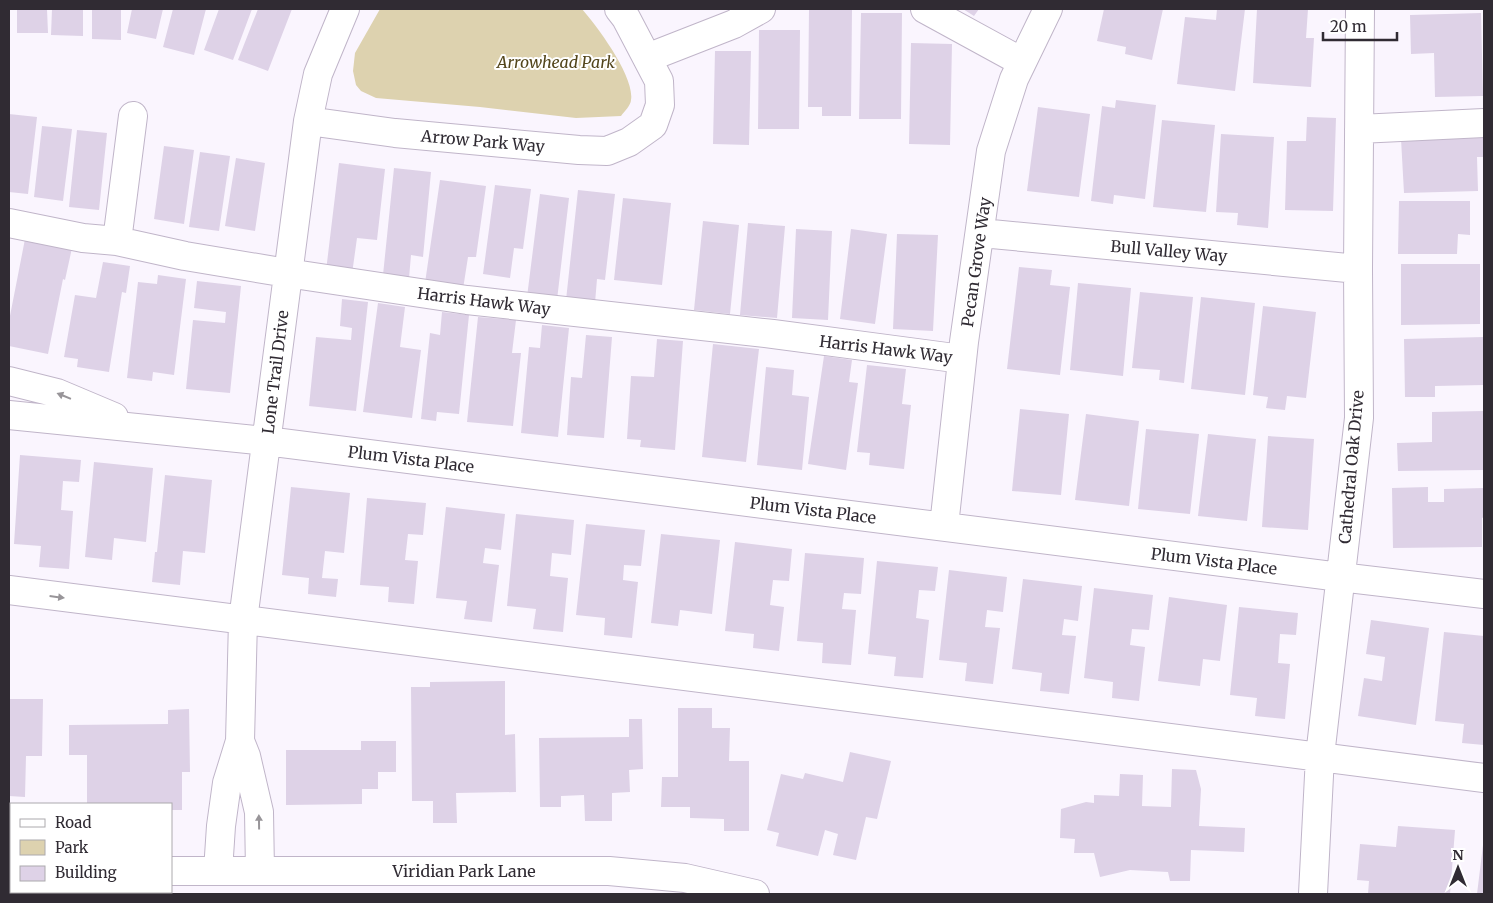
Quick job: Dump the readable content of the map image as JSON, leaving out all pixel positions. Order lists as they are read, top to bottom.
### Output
{
  "streets": {
    "street": [
      "Arrow Park Way",
      "Bull Valley Way",
      "Pecan Grove Way",
      "Harris Hawk Way",
      "Lone Trail Drive",
      "Plum Vista Place",
      "Cathedral Oak Drive",
      "Viridian Park Lane"
    ]
  },
  "crossings": [
    ["Arrow Park Way", "Lone Trail Drive"],
    ["Bull Valley Way", "Pecan Grove Way"],
    ["Bull Valley Way", "Cathedral Oak Drive"],
    ["Pecan Grove Way", "Harris Hawk Way"],
    ["Pecan Grove Way", "Plum Vista Place"],
    ["Harris Hawk Way", "Lone Trail Drive"],
    ["Lone Trail Drive", "Plum Vista Place"],
    ["Lone Trail Drive", "Viridian Park Lane"],
    ["Plum Vista Place", "Cathedral Oak Drive"]
  ],
  "parks": ["Arrowhead Park"],
  "legend": ["Road", "Park", "Building"],
  "scale_bar": "20 m",
  "north": "top"
}
